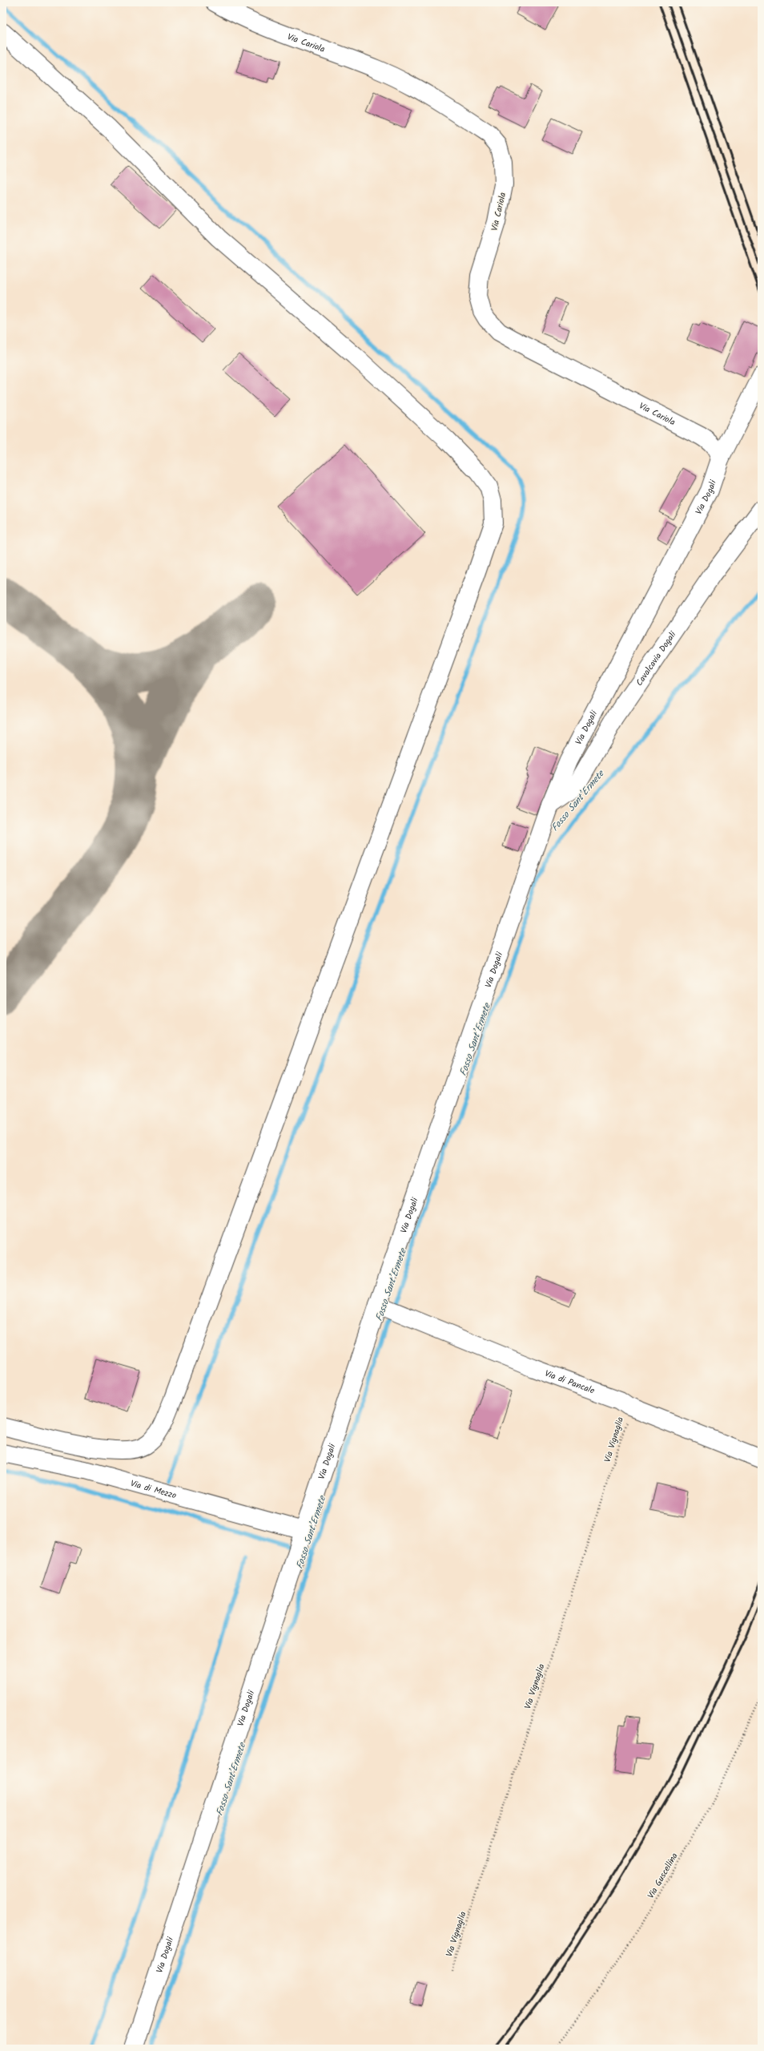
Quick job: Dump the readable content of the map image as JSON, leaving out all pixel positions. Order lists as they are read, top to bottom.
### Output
{
  "streets": {
    "street": [
      "Via Cariola",
      "Via Dogali",
      "Cavalcavia Dogali",
      "Via di Pancale",
      "Via di Mezzo"
    ],
    "path": ["Via Vignaglia", "Via Guscellina"]
  },
  "crossings": [
    ["Via Cariola", "Via Dogali"],
    ["Via Dogali", "Cavalcavia Dogali"],
    ["Via Dogali", "Via di Pancale"],
    ["Via Dogali", "Via di Mezzo"],
    ["Via di Pancale", "Via Vignaglia"]
  ],
  "water": ["Fosso Sant’Ermete"]
}
